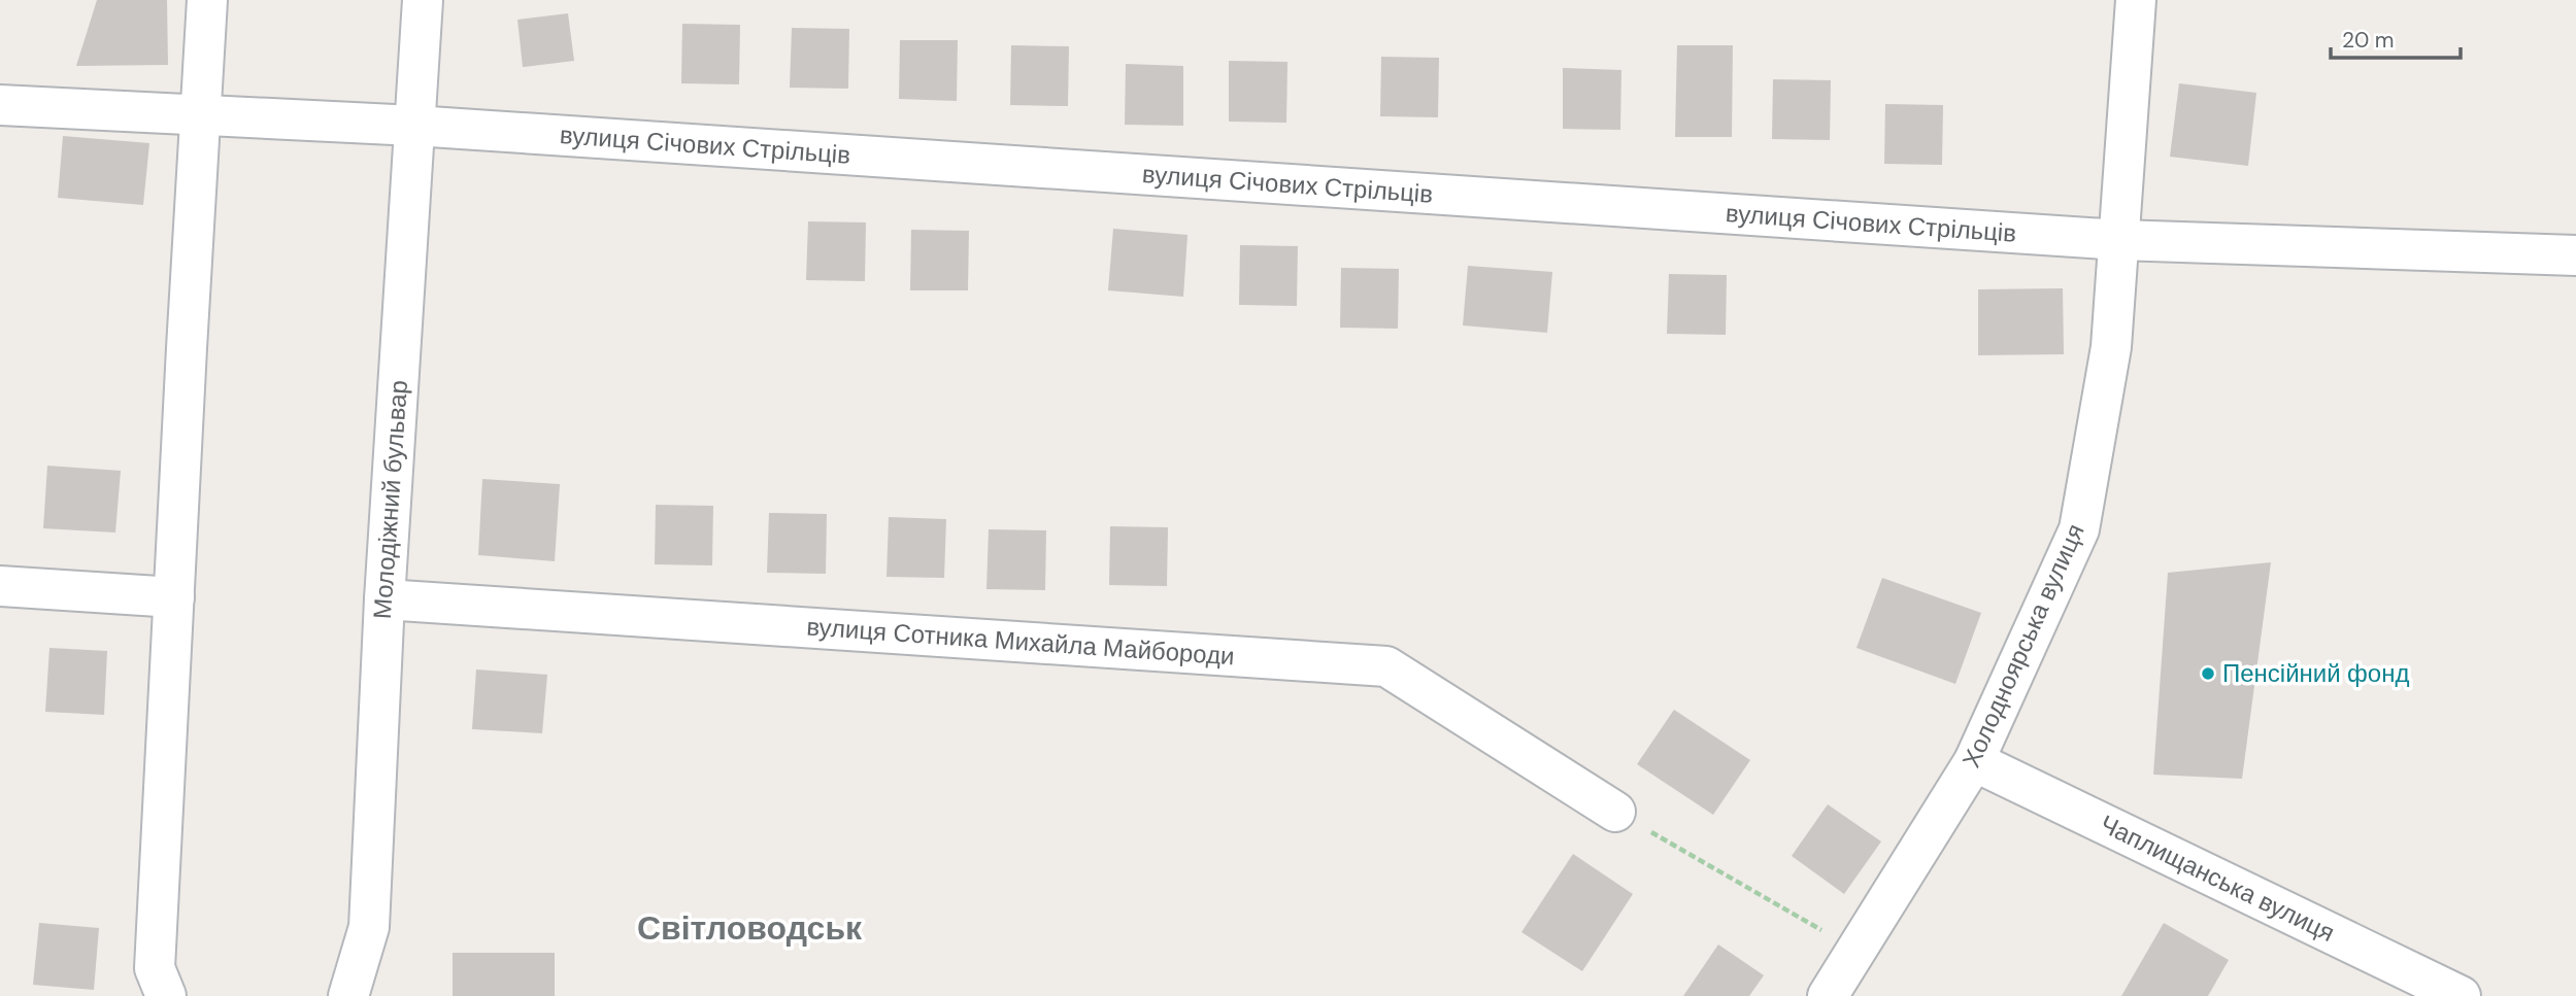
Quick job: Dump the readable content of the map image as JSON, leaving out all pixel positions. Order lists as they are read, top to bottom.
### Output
{
  "streets": {
    "street": [
      "вулиця Січових Стрільців",
      "Молодіжний бульвар",
      "вулиця Сотника Михайла Майбороди",
      "Холодноярська вулиця",
      "Чаплищанська вулиця"
    ]
  },
  "crossings": [
    ["вулиця Січових Стрільців", "Молодіжний бульвар"],
    ["вулиця Січових Стрільців", "Холодноярська вулиця"],
    ["Молодіжний бульвар", "вулиця Сотника Михайла Майбороди"],
    ["Холодноярська вулиця", "Чаплищанська вулиця"]
  ],
  "districts": ["Світловодськ"],
  "places": ["Пенсійний фонд"],
  "scale_bar": "20 m"
}
